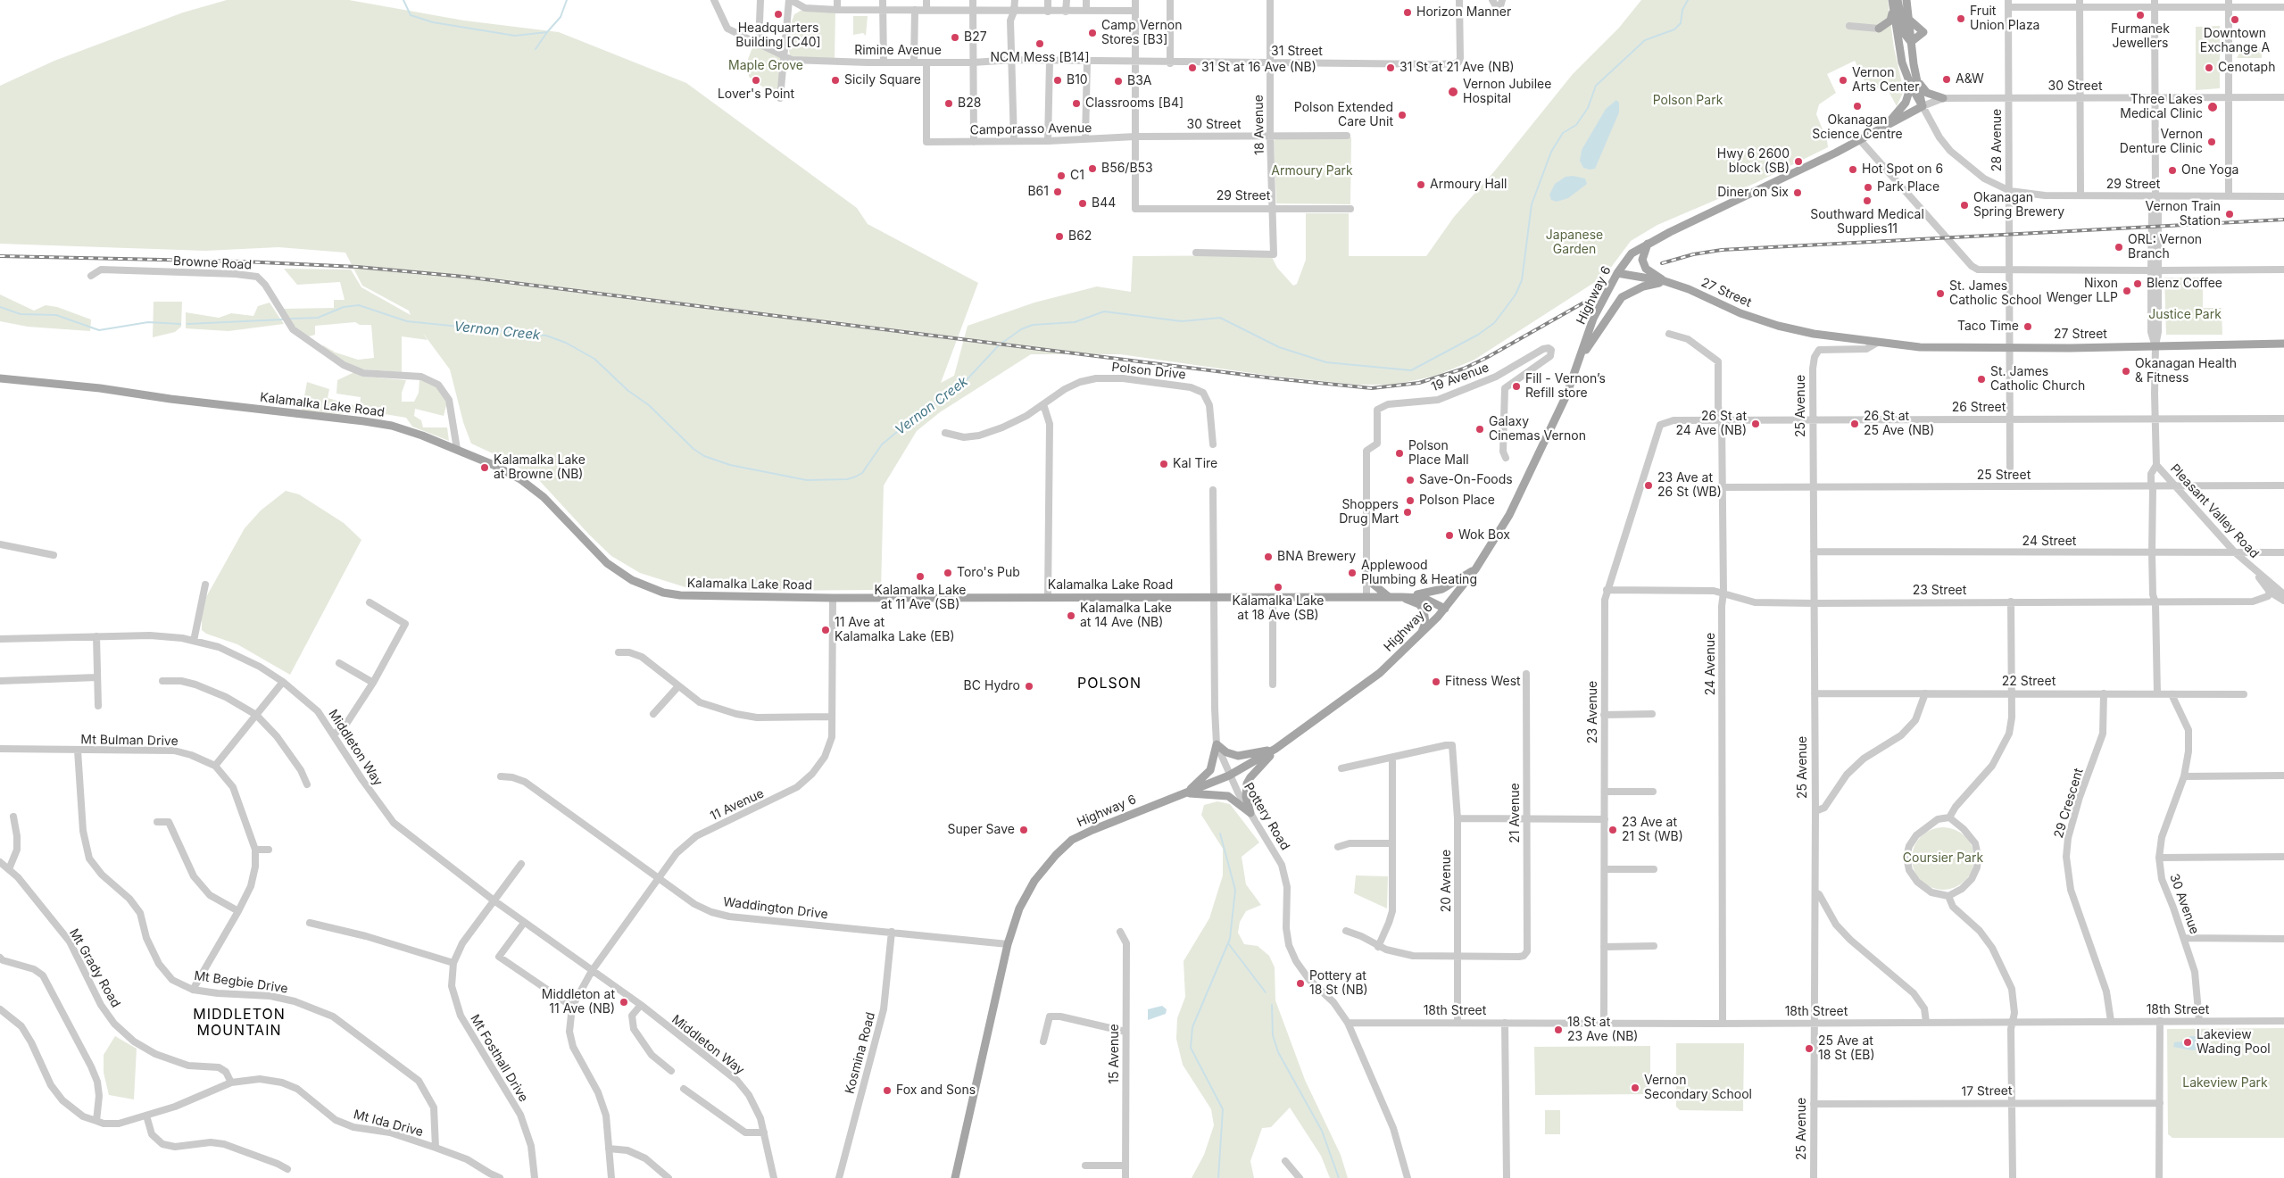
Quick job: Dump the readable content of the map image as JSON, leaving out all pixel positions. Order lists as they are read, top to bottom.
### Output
{
  "streets": {
    "main road": ["27 Street", "Highway 6", "Kalamalka Lake Road"],
    "street": [
      "Rimine Avenue",
      "31 Street",
      "30 Street",
      "18 Avenue",
      "Camporasso Avenue",
      "28 Avenue",
      "29 Street",
      "Browne Road",
      "Polson Drive",
      "19 Avenue",
      "25 Avenue",
      "26 Street",
      "25 Street",
      "Pleasant Valley Road",
      "24 Street",
      "23 Street",
      "24 Avenue",
      "22 Street",
      "23 Avenue",
      "Mt Bulman Drive",
      "Middleton Way",
      "29 Crescent",
      "11 Avenue",
      "21 Avenue",
      "Pottery Road",
      "20 Avenue",
      "30 Avenue",
      "Waddington Drive",
      "Mt Grady Road",
      "Mt Begbie Drive",
      "18th Street",
      "Kosmina Road",
      "15 Avenue",
      "Mt Fosthall Drive",
      "17 Street",
      "Mt Ida Drive"
    ]
  },
  "crossings": [
    ["Rimine Avenue", "Camporasso Avenue"],
    ["31 Street", "18 Avenue"],
    ["30 Street", "18 Avenue"],
    ["30 Street", "Camporasso Avenue"],
    ["30 Street", "28 Avenue"],
    ["30 Street", "29 Street"],
    ["30 Street", "Highway 6"],
    ["18 Avenue", "29 Street"],
    ["Camporasso Avenue", "29 Street"],
    ["28 Avenue", "29 Street"],
    ["28 Avenue", "27 Street"],
    ["28 Avenue", "26 Street"],
    ["Browne Road", "Kalamalka Lake Road"],
    ["27 Street", "Highway 6"],
    ["27 Street", "25 Avenue"],
    ["Highway 6", "Kalamalka Lake Road"],
    ["Highway 6", "Pottery Road"],
    ["Highway 6", "Waddington Drive"],
    ["19 Avenue", "Kalamalka Lake Road"],
    ["Kalamalka Lake Road", "11 Avenue"],
    ["Kalamalka Lake Road", "Pottery Road"],
    ["25 Avenue", "26 Street"],
    ["25 Avenue", "25 Street"],
    ["25 Avenue", "24 Street"],
    ["25 Avenue", "23 Street"],
    ["25 Avenue", "22 Street"],
    ["25 Avenue", "18th Street"],
    ["25 Avenue", "17 Street"],
    ["26 Street", "24 Avenue"],
    ["26 Street", "23 Avenue"],
    ["25 Street", "Pleasant Valley Road"],
    ["25 Street", "24 Avenue"],
    ["Pleasant Valley Road", "24 Street"],
    ["Pleasant Valley Road", "23 Street"],
    ["23 Street", "24 Avenue"],
    ["23 Street", "23 Avenue"],
    ["24 Avenue", "18th Street"],
    ["22 Street", "29 Crescent"],
    ["22 Street", "30 Avenue"],
    ["23 Avenue", "18th Street"],
    ["Mt Bulman Drive", "Mt Begbie Drive"],
    ["Middleton Way", "11 Avenue"],
    ["Middleton Way", "Mt Fosthall Drive"],
    ["29 Crescent", "18th Street"],
    ["11 Avenue", "Waddington Drive"],
    ["21 Avenue", "20 Avenue"],
    ["Pottery Road", "18th Street"],
    ["20 Avenue", "18th Street"],
    ["30 Avenue", "18th Street"],
    ["Waddington Drive", "Kosmina Road"],
    ["Mt Grady Road", "Mt Ida Drive"],
    ["Mt Begbie Drive", "Mt Ida Drive"]
  ],
  "districts": ["POLSON", "MIDDLETON MOUNTAIN"],
  "water": ["Vernon Creek"],
  "parks": [
    "Maple Grove",
    "Polson Park",
    "Armoury Park",
    "Japanese Garden",
    "Justice Park",
    "Coursier Park",
    "Lakeview Park"
  ],
  "places": [
    "Horizon Manner",
    "Headquarters Building [C40]",
    "Furmanek Jewellers",
    "Fruit Union Plaza",
    "Downtown Exchange A",
    "Camp Vernon Stores [B3]",
    "B27",
    "NCM Mess [B14]",
    "31 St at 16 Ave (NB)",
    "31 St at 21 Ave (NB)",
    "Cenotaph",
    "A&W",
    "Lover's Point",
    "Sicily Square",
    "B10",
    "Vernon Arts Center",
    "B3A",
    "Vernon Jubilee Hospital",
    "B28",
    "Classrooms [B4]",
    "Okanagan Science Centre",
    "Three Lakes Medical Clinic",
    "Polson Extended Care Unit",
    "Vernon Denture Clinic",
    "Hwy 6 2600 block (SB)",
    "B56/B53",
    "Hot Spot on 6",
    "One Yoga",
    "C1",
    "Armoury Hall",
    "Park Place",
    "B61",
    "Diner on Six",
    "Southward Medical Supplies11",
    "B44",
    "Okanagan Spring Brewery",
    "Vernon Train Station",
    "B62",
    "ORL: Vernon Branch",
    "Blenz Coffee",
    "Nixon Wenger LLP",
    "St. James Catholic School",
    "Taco Time",
    "Okanagan Health & Fitness",
    "St. James Catholic Church",
    "Fill - Vernon’s Refill store",
    "26 St at 24 Ave (NB)",
    "26 St at 25 Ave (NB)",
    "Galaxy Cinemas Vernon",
    "Polson Place Mall",
    "Kal Tire",
    "Kalamalka Lake at Browne (NB)",
    "Save-On-Foods",
    "23 Ave at 26 St (WB)",
    "Polson Place",
    "Shoppers Drug Mart",
    "Wok Box",
    "BNA Brewery",
    "Toro's Pub",
    "Applewood Plumbing & Heating",
    "Kalamalka Lake at 11 Ave (SB)",
    "Kalamalka Lake at 18 Ave (SB)",
    "Kalamalka Lake at 14 Ave (NB)",
    "11 Ave at Kalamalka Lake (EB)",
    "Fitness West",
    "BC Hydro",
    "Super Save",
    "23 Ave at 21 St (WB)",
    "Pottery at 18 St (NB)",
    "Middleton at 11 Ave (NB)",
    "18 St at 23 Ave (NB)",
    "Lakeview Wading Pool",
    "25 Ave at 18 St (EB)",
    "Vernon Secondary School",
    "Fox and Sons"
  ]
}
